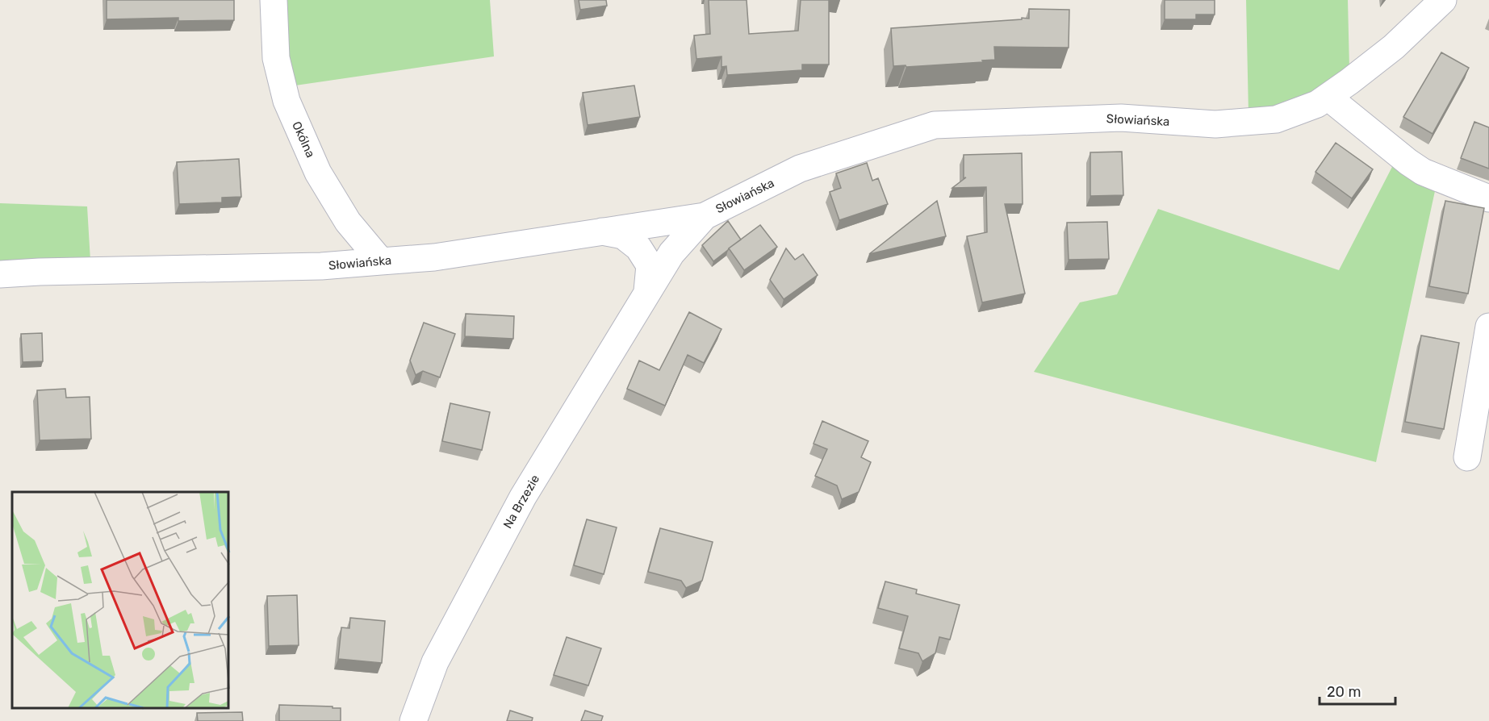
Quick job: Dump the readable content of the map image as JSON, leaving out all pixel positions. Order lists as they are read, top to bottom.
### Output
{
  "streets": {
    "street": ["Słowiańska", "Okólna", "Na Brzezie"]
  },
  "crossings": [
    ["Słowiańska", "Okólna"],
    ["Słowiańska", "Na Brzezie"]
  ],
  "scale_bar": "20 m"
}
